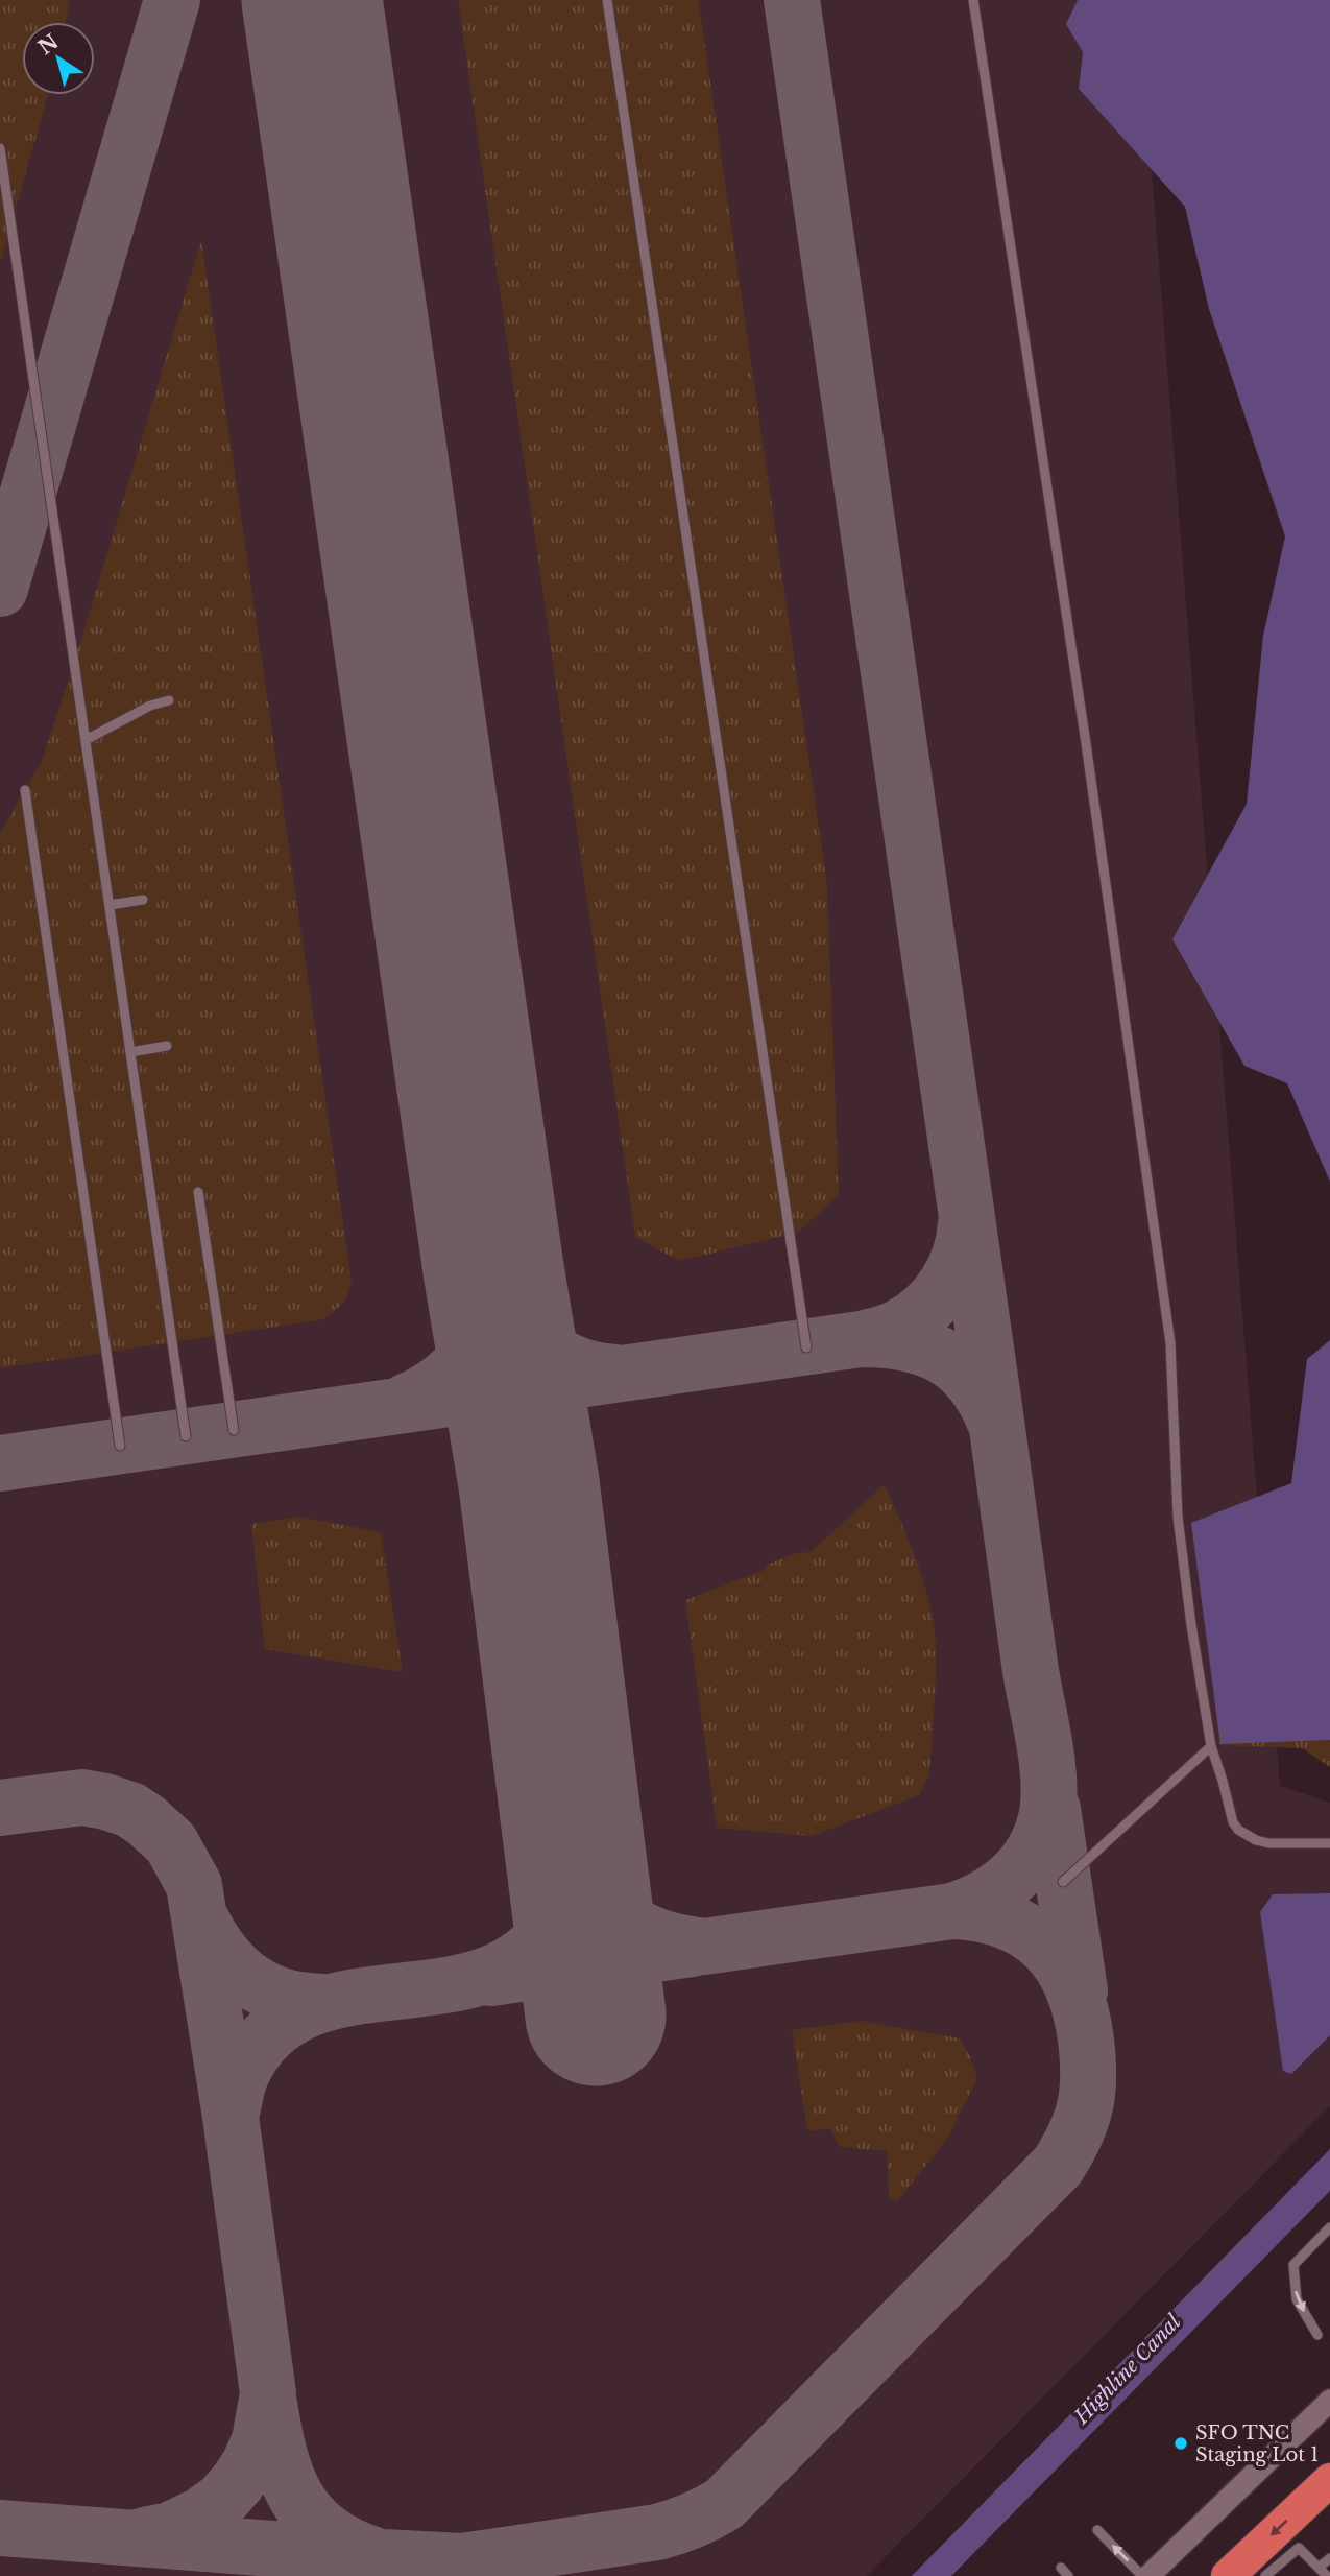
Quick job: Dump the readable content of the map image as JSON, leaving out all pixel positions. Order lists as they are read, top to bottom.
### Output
{
  "water": ["Highline Canal"],
  "places": ["SFO TNC Staging Lot 1"],
  "north": "top left"
}
